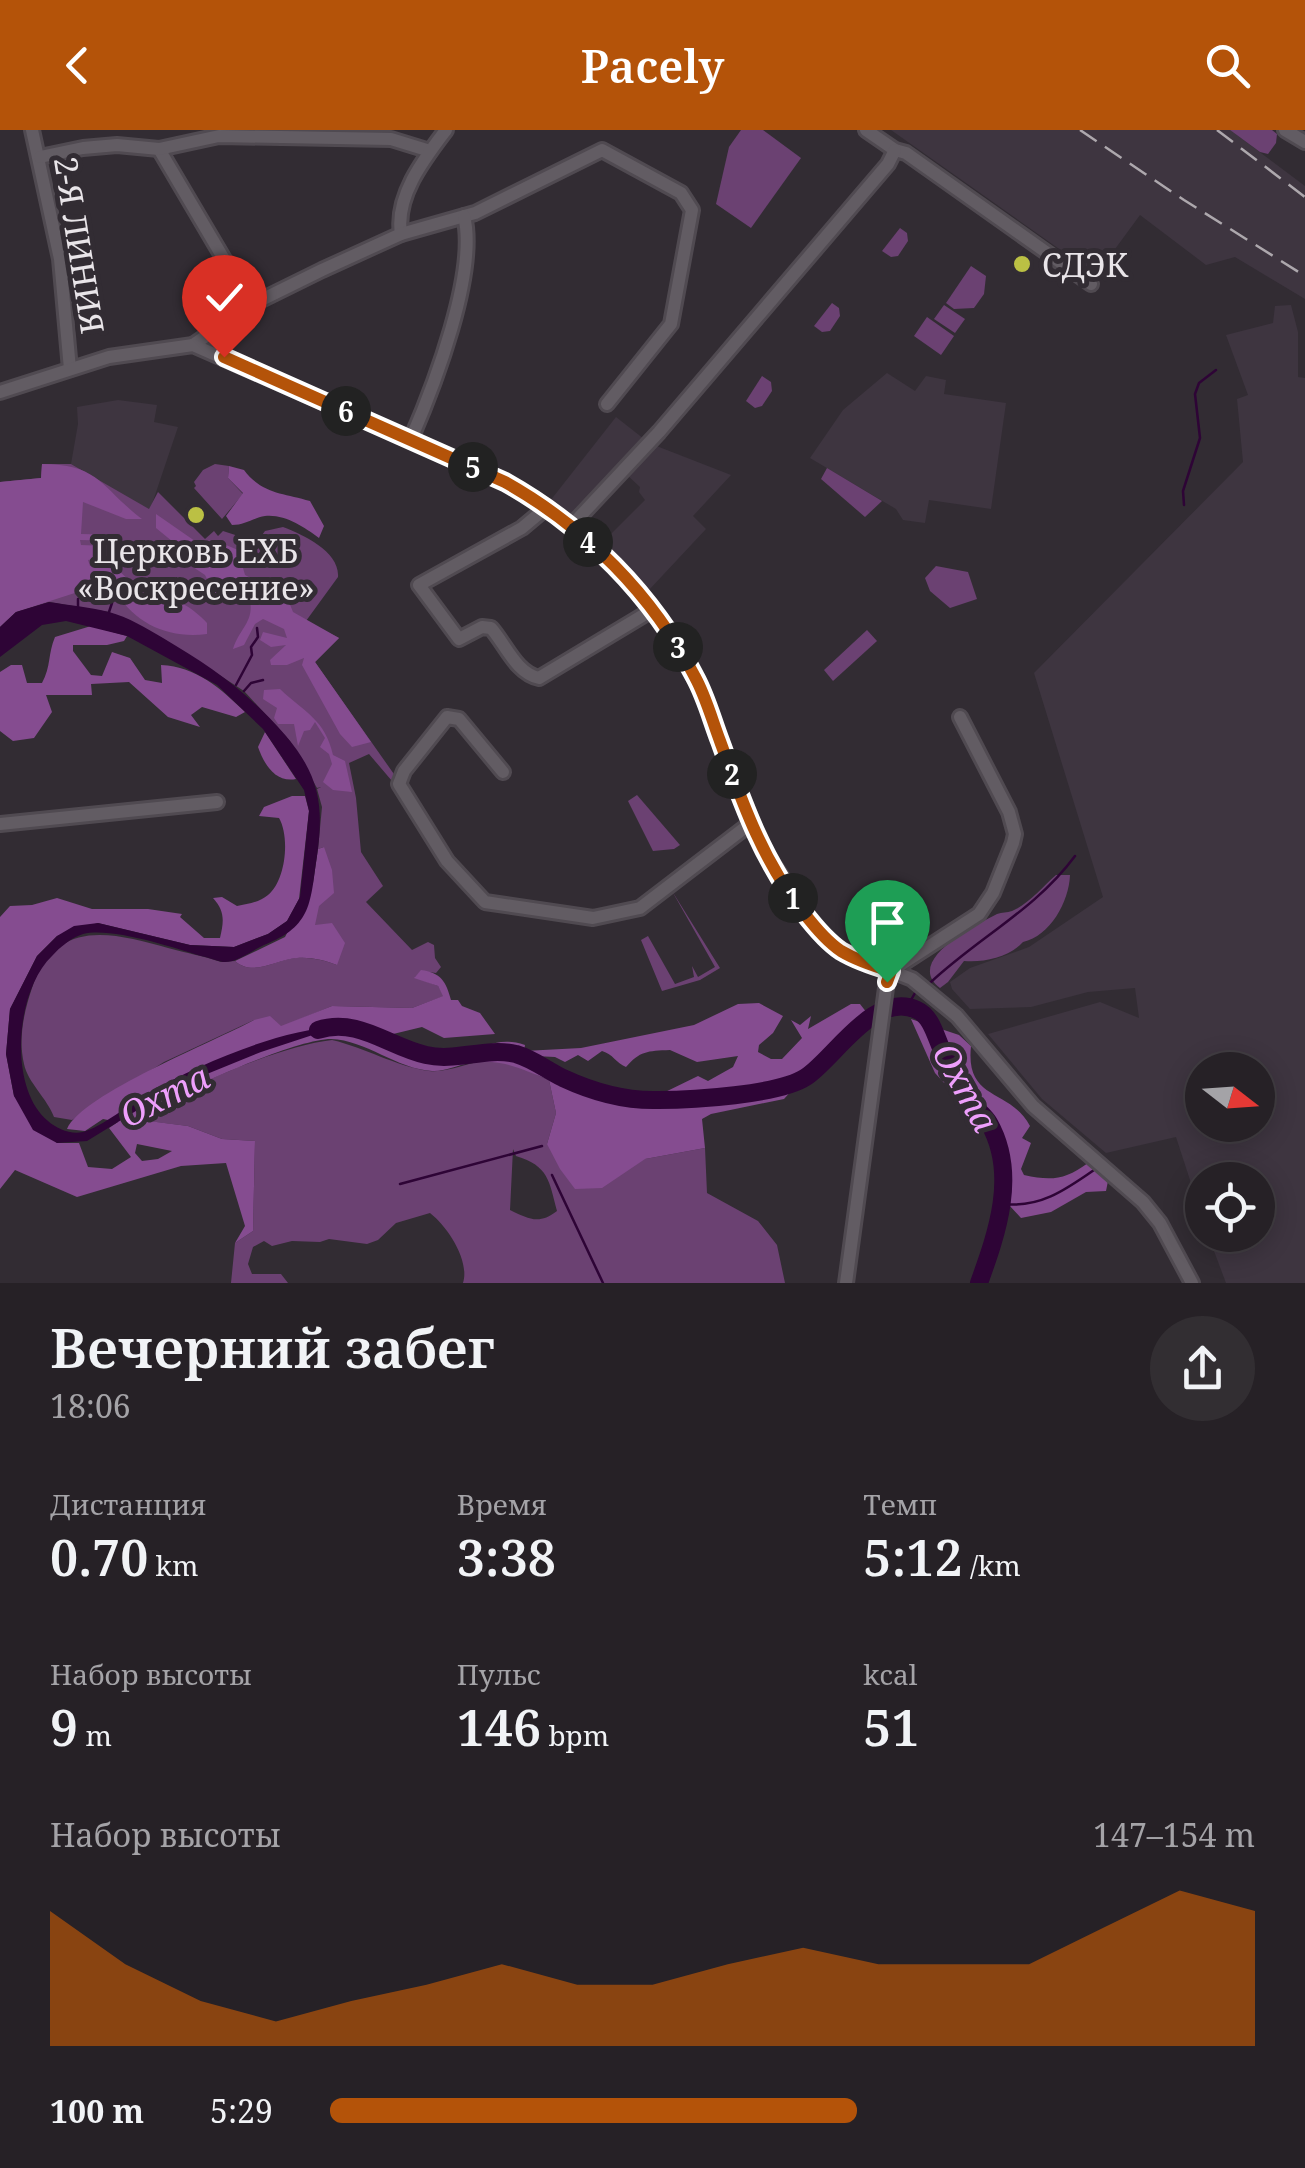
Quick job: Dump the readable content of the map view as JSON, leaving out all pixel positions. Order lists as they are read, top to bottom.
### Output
{
  "streets": {
    "street": ["2-Я ЛИНИЯ"]
  },
  "water": ["Охта"],
  "places": ["СДЭК", "Церковь ЕХБ «Воскресение»"],
  "north": "right",
  "page": {
    "header": "Pacely",
    "pins": [
      "6",
      "5",
      "4",
      "3",
      "2",
      "1"
    ],
    "heading": ["Вечерний забег", "18:06"],
    "stats": [
      ["Дистанция", "0.70 km"],
      ["Время", "3:38"],
      ["Темп", "5:12 /km"],
      ["Набор высоты", "9 m"],
      ["Пульс", "146 bpm"],
      ["kcal", "51"]
    ],
    "chart": ["Набор высоты", "147–154 m"],
    "list": [
      {
        "name": "100 m",
        "note": "5:29"
      }
    ]
  }
}
